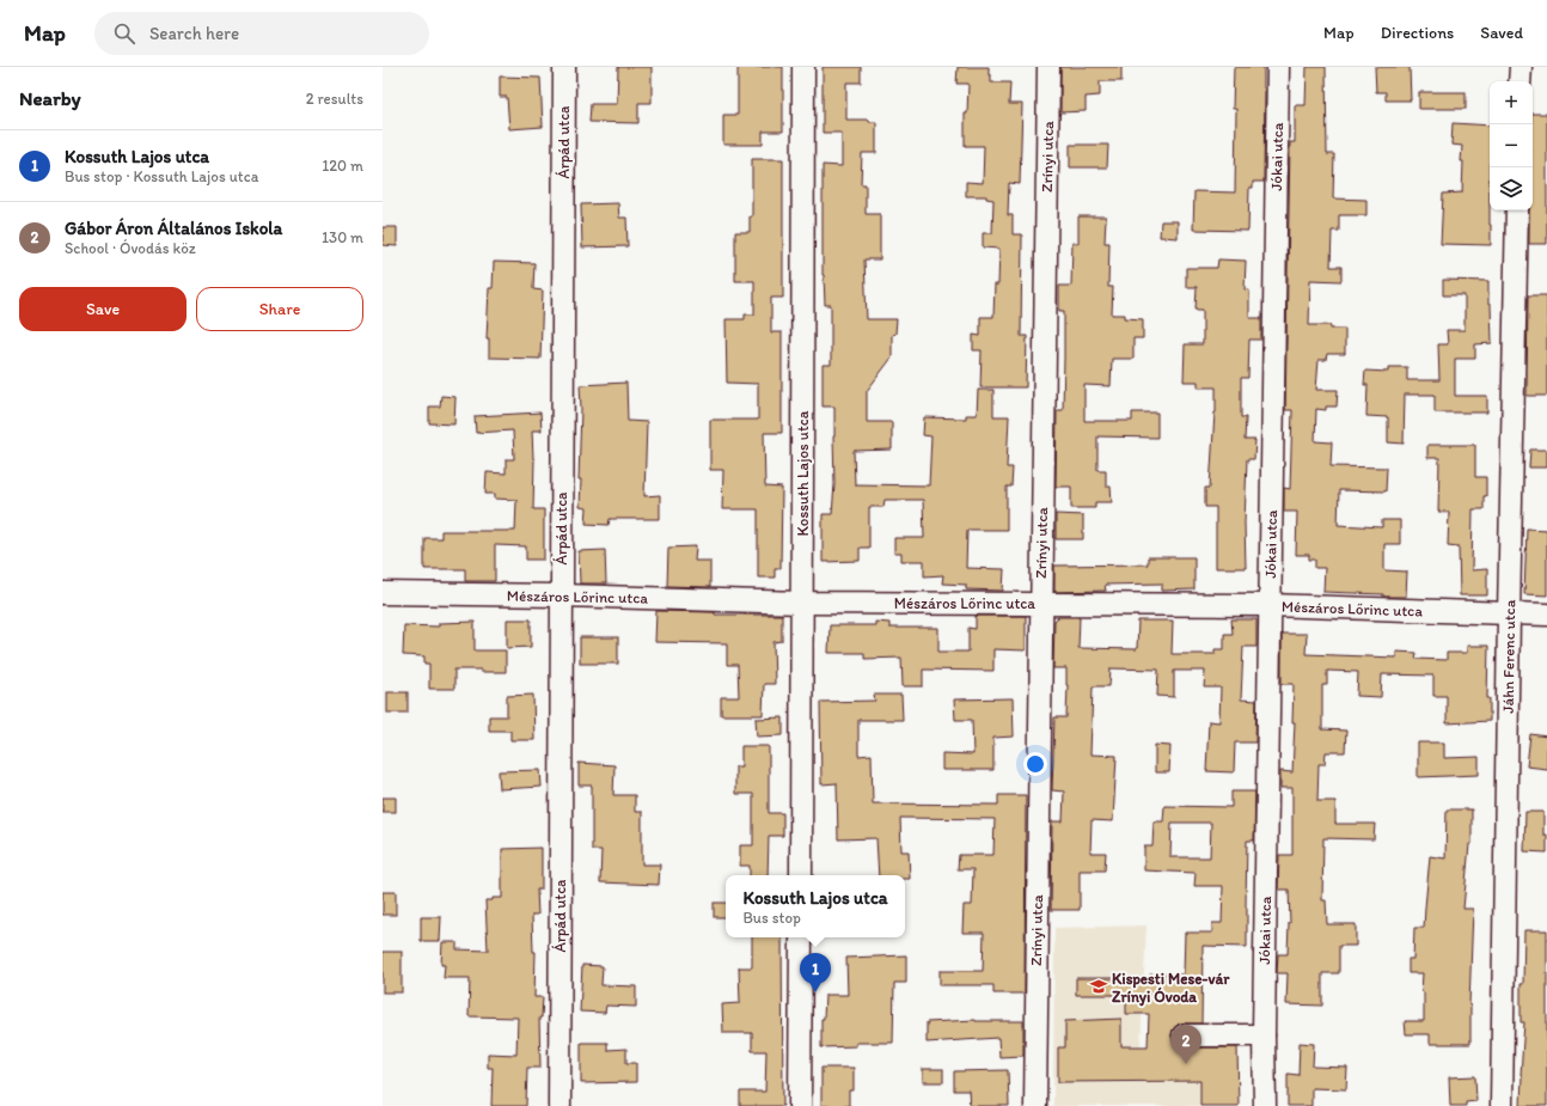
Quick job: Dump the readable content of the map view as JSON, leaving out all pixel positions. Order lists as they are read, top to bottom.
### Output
{
  "streets": {
    "street": [
      "Árpád utca",
      "Zrínyi utca",
      "Jókai utca",
      "Kossuth Lajos utca",
      "Mészáros Lőrinc utca",
      "Jáhn Ferenc utca"
    ]
  },
  "crossings": [
    ["Árpád utca", "Mészáros Lőrinc utca"],
    ["Zrínyi utca", "Mészáros Lőrinc utca"],
    ["Jókai utca", "Mészáros Lőrinc utca"],
    ["Kossuth Lajos utca", "Mészáros Lőrinc utca"],
    ["Mészáros Lőrinc utca", "Jáhn Ferenc utca"]
  ],
  "places": {
    "school or university": ["Kispesti Mese-vár Zrínyi Óvoda"]
  },
  "page": {
    "header": "Map",
    "search": "Search here",
    "nav": ["Map", "Directions", "Saved"],
    "heading": ["Nearby", "2 results"],
    "map_buttons": ["+", "−"],
    "list": [
      {
        "mark": "1",
        "name": "Kossuth Lajos utca",
        "note": "Bus stop · Kossuth Lajos utca",
        "value": "120 m"
      },
      {
        "mark": "2",
        "name": "Gábor Áron Általános Iskola",
        "note": "School · Óvodás köz",
        "value": "130 m"
      }
    ],
    "buttons": ["Save", "Share"],
    "popup": ["Kossuth Lajos utca", "Bus stop"],
    "pins": ["1", "2"]
  }
}
